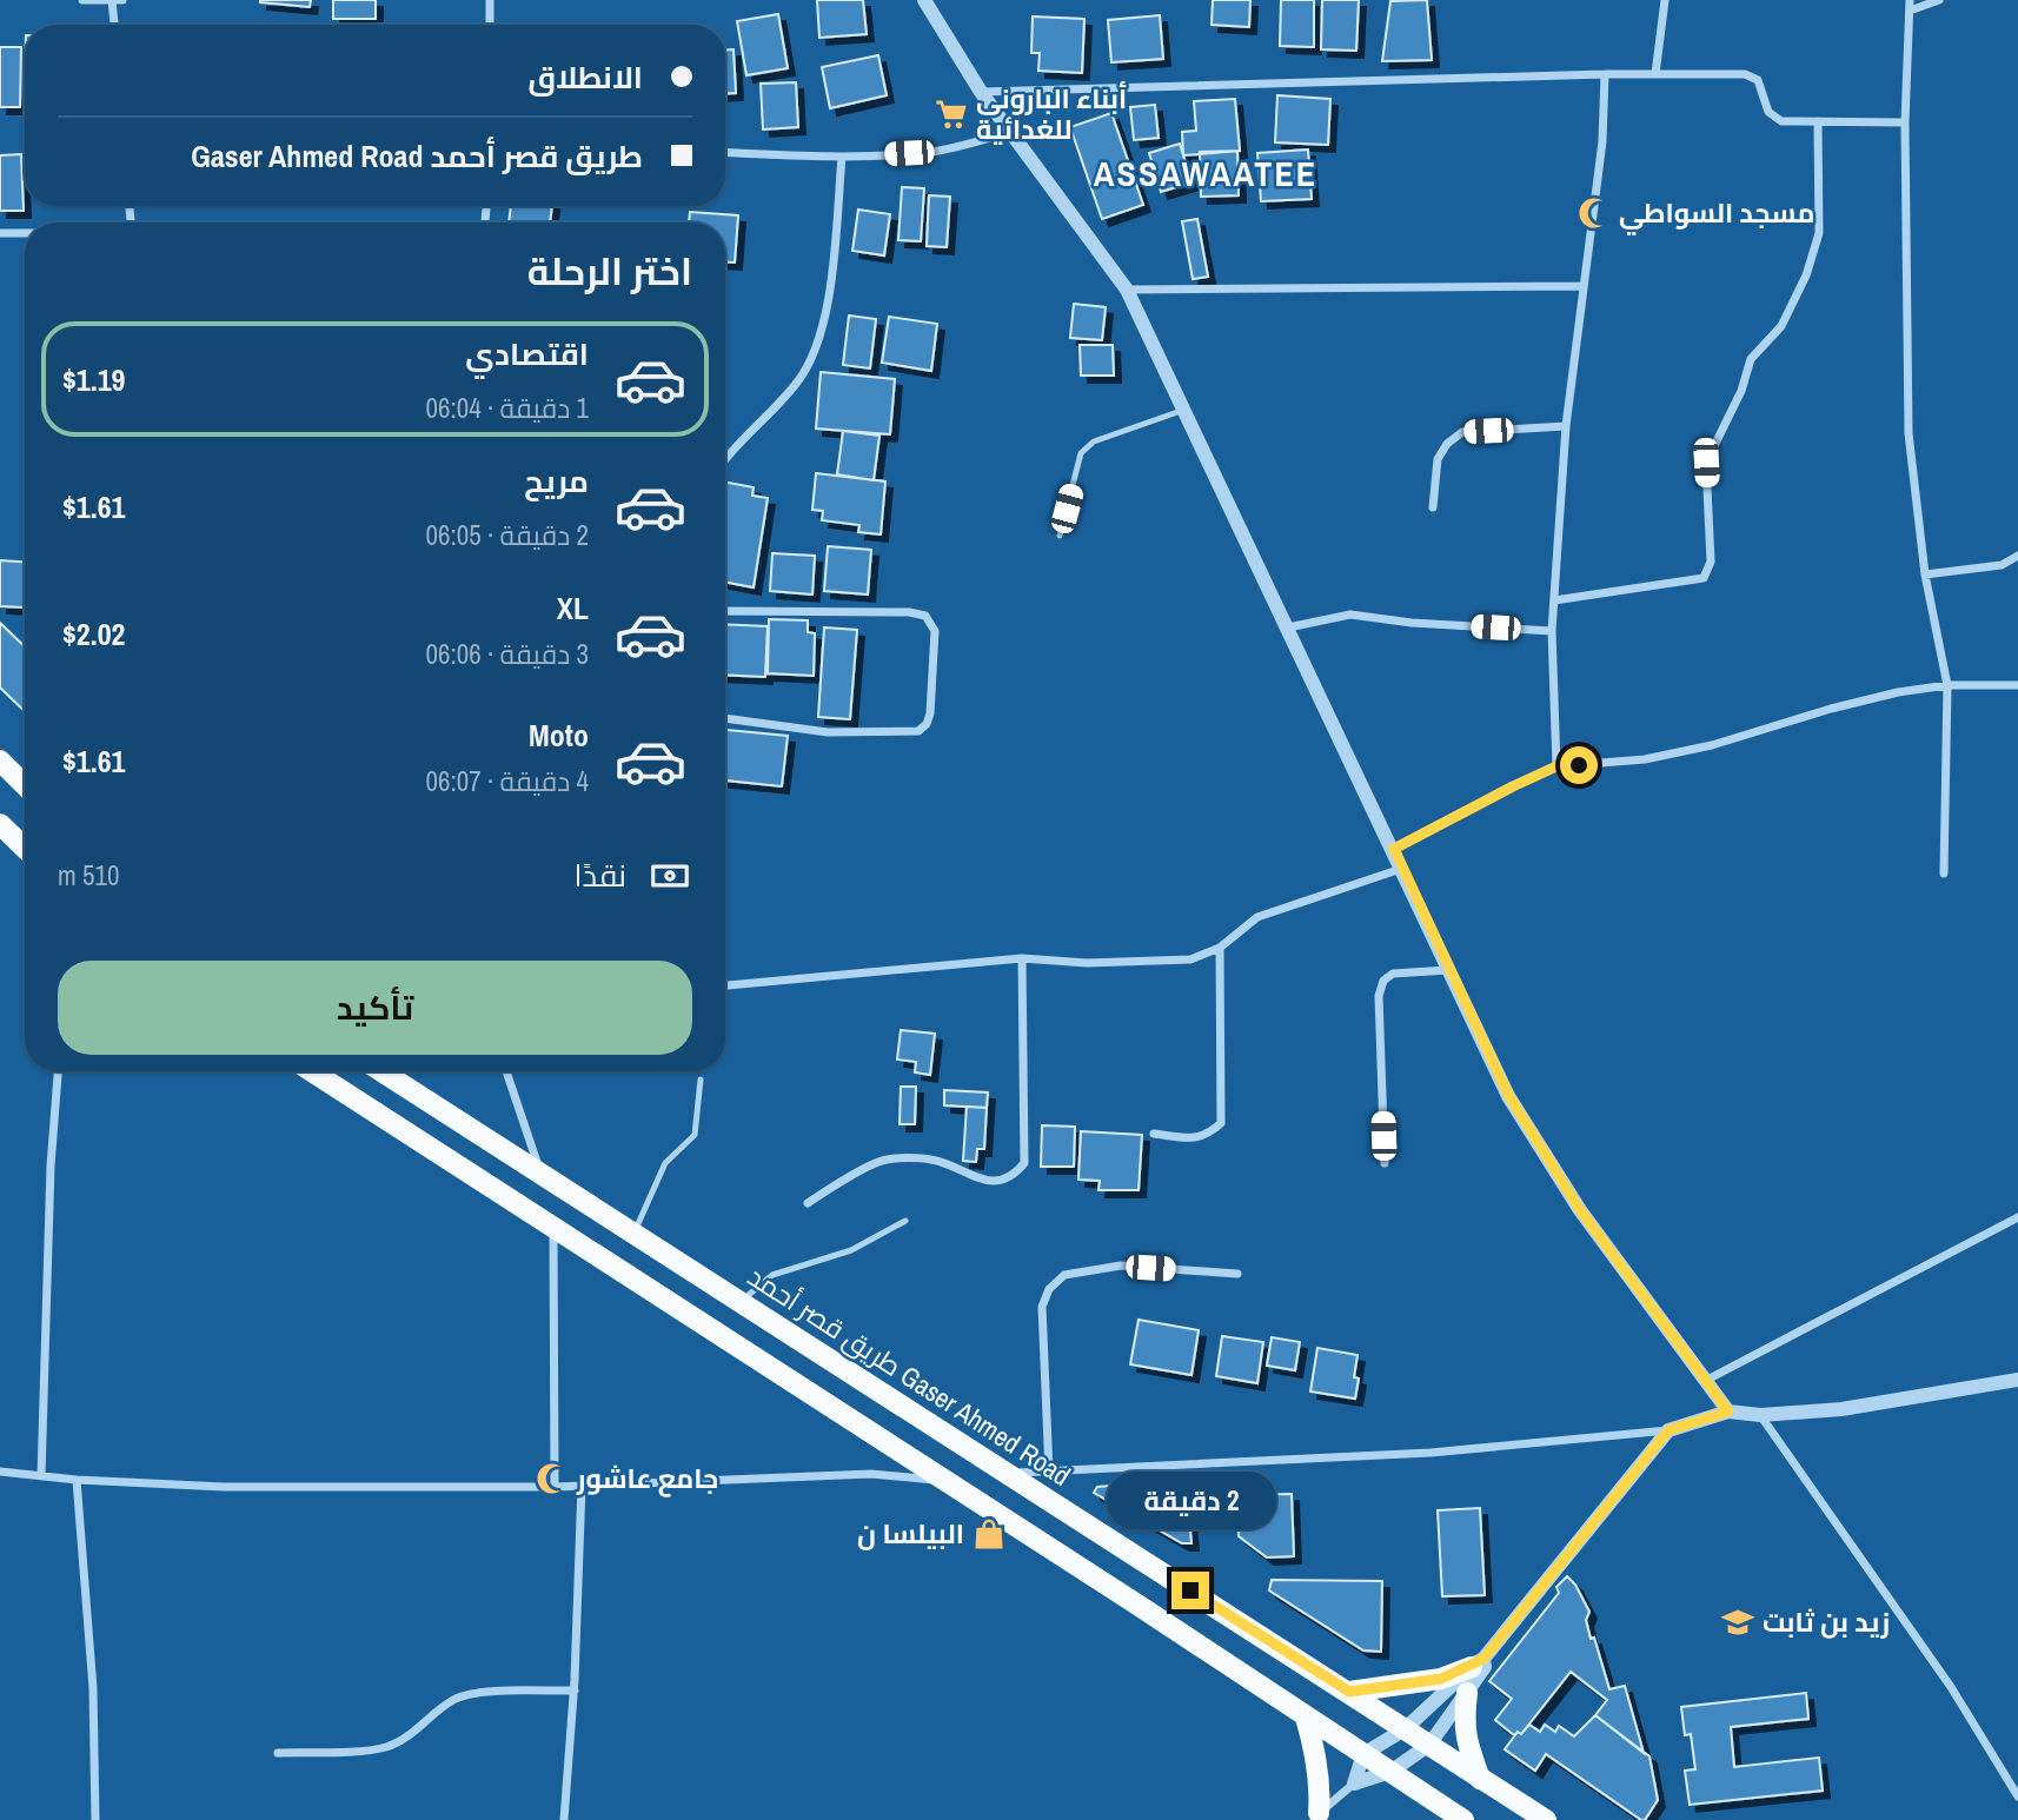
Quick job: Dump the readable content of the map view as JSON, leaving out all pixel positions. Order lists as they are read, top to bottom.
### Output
{
  "streets": {
    "main road": ["طريق قصر أحمد Gaser Ahmed Road"]
  },
  "districts": ["ASSAWAATEE"],
  "places": {
    "supermarket": ["أبناء البارونى للغدائية"],
    "mosque": ["مسجد السواطي", "جامع عاشور"],
    "shop": ["البيلسا ن"],
    "school or university": ["زيد بن ثابت"]
  },
  "page": {
    "banner": ["الانطلاق", "طريق قصر أحمد Gaser Ahmed Road"],
    "heading": "اختر الرحلة",
    "list": [
      {
        "name": "اقتصادي",
        "note": "1 دقيقة · 06:04",
        "value": "$1.19"
      },
      {
        "name": "مريح",
        "note": "2 دقيقة · 06:05",
        "value": "$1.61"
      },
      {
        "name": "XL",
        "note": "3 دقيقة · 06:06",
        "value": "$2.02"
      },
      {
        "name": "Moto",
        "note": "4 دقيقة · 06:07",
        "value": "$1.61"
      }
    ],
    "pay": ["نقدًا", "510 m"],
    "buttons": "تأكيد",
    "bubble": "2 دقيقة"
  }
}
